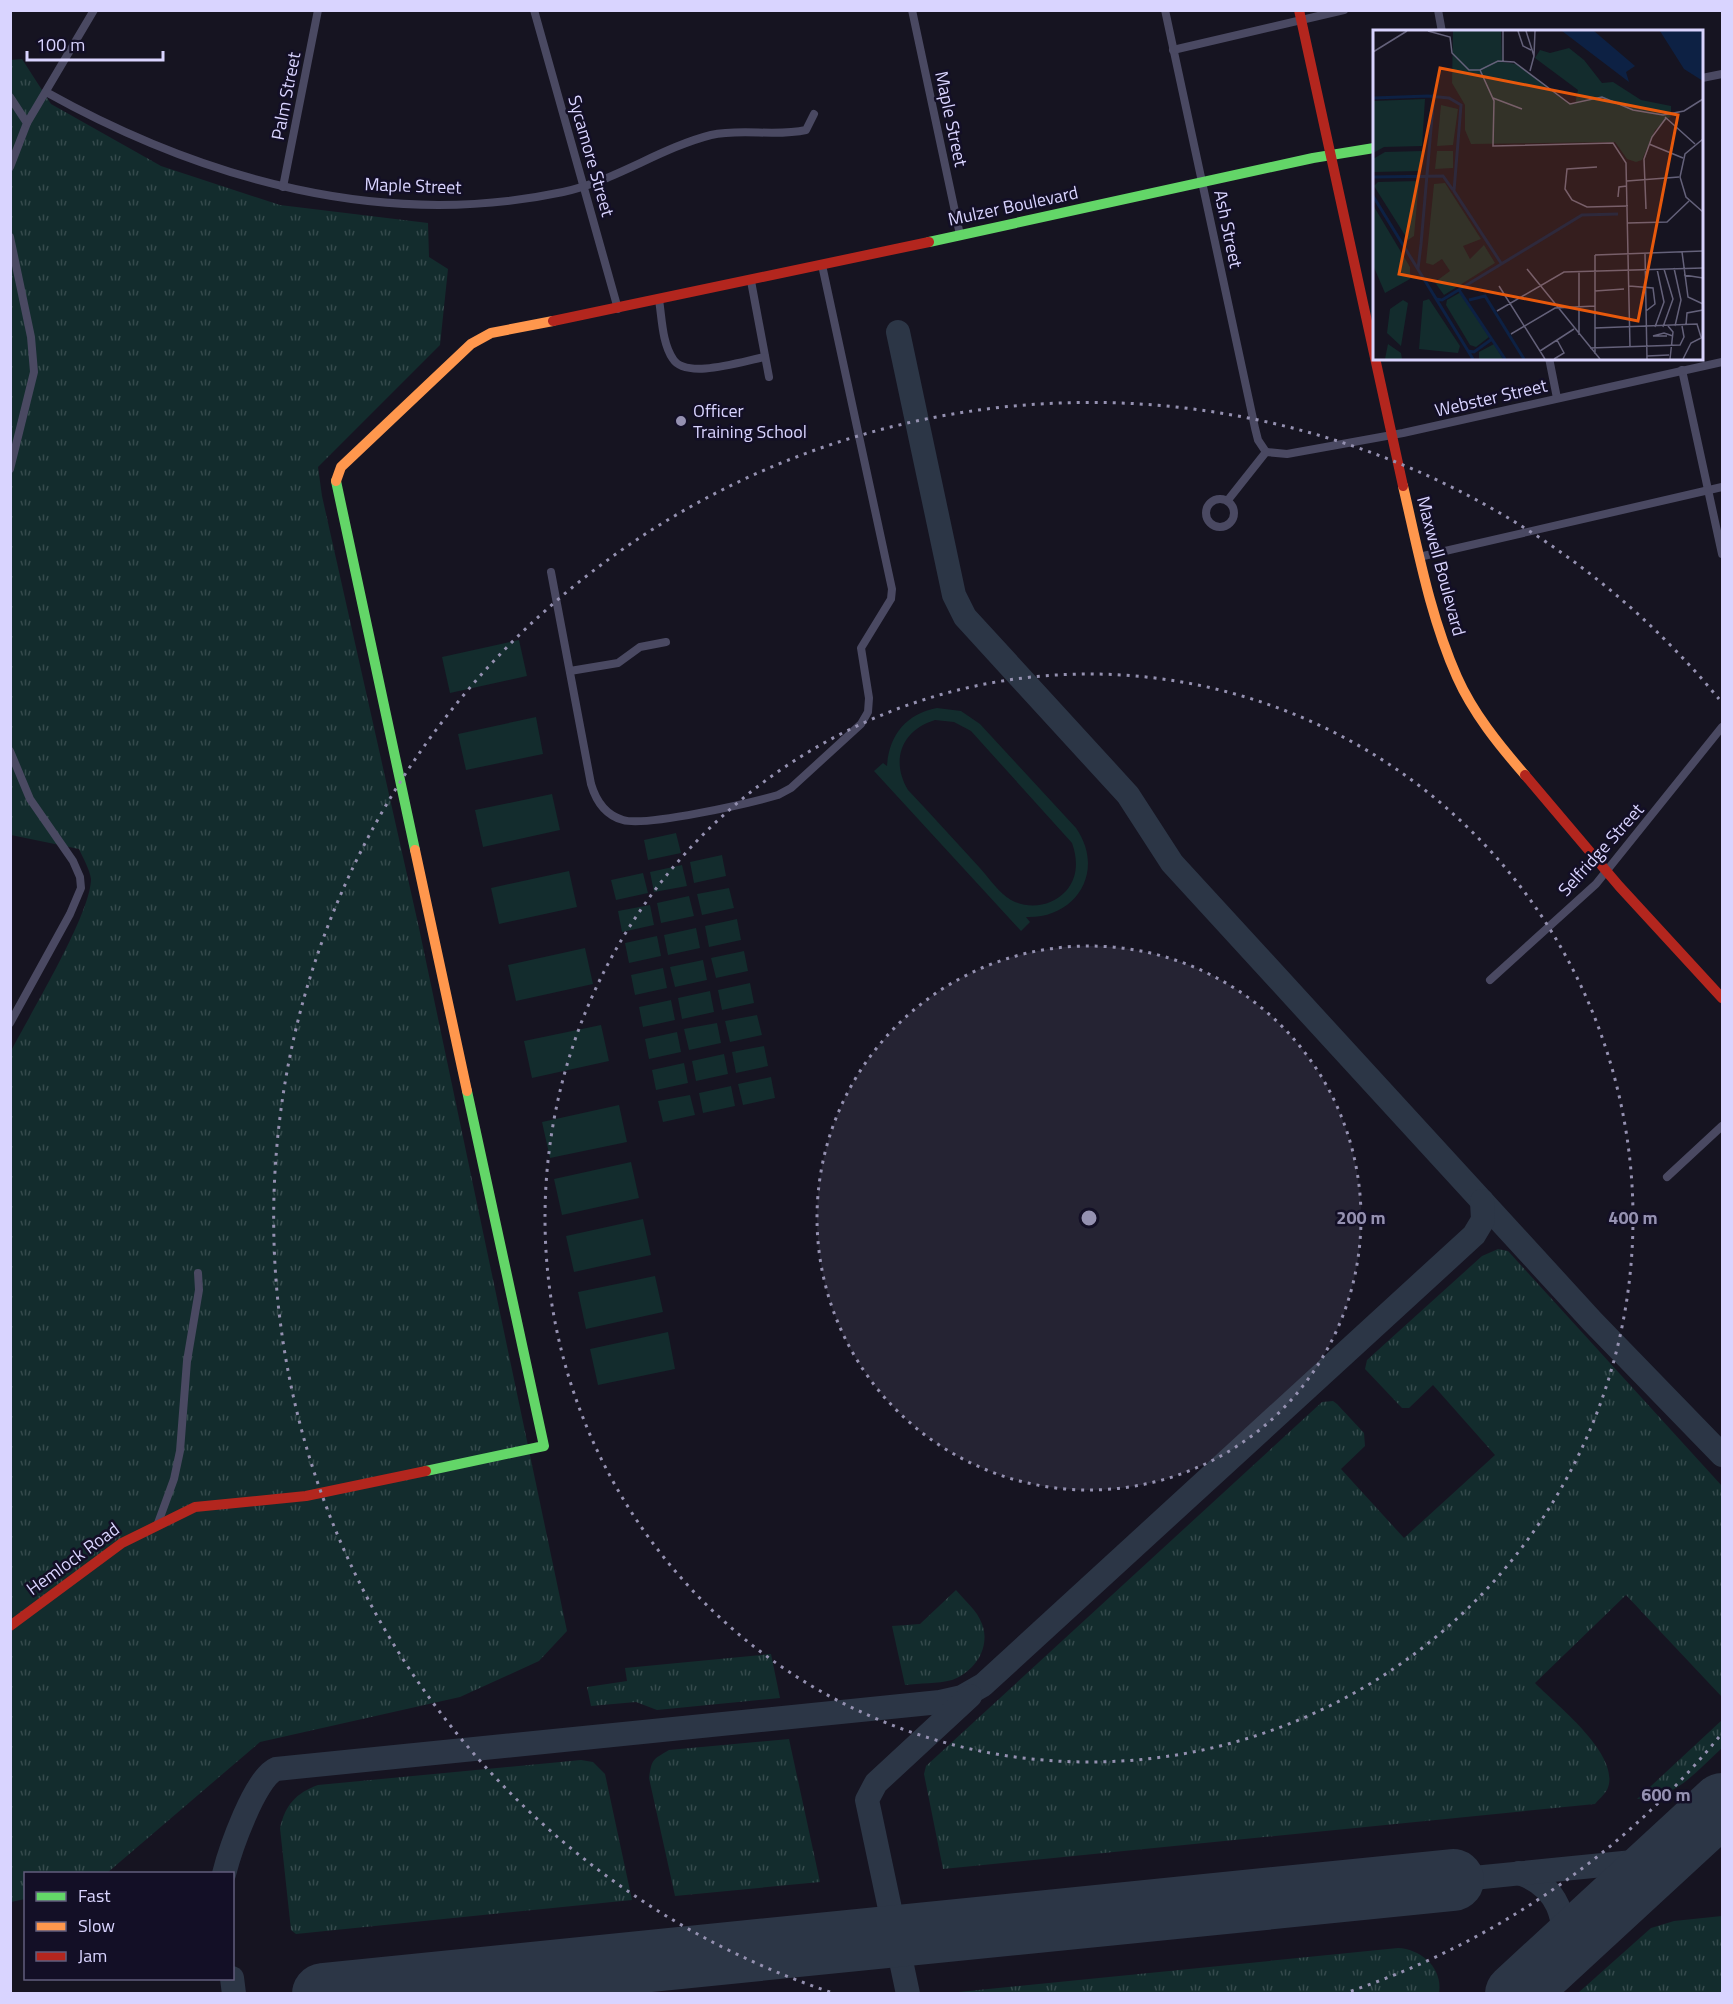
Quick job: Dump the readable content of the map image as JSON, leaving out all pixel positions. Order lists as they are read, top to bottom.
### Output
{
  "streets": {
    "street": [
      "Palm Street",
      "Maple Street",
      "Sycamore Street",
      "Mulzer Boulevard",
      "Ash Street",
      "Webster Street",
      "Maxwell Boulevard",
      "Selfridge Street",
      "Hemlock Road"
    ]
  },
  "crossings": [
    ["Palm Street", "Maple Street"],
    ["Maple Street", "Sycamore Street"],
    ["Maple Street", "Mulzer Boulevard"],
    ["Sycamore Street", "Mulzer Boulevard"],
    ["Sycamore Street", "Hemlock Road"],
    ["Mulzer Boulevard", "Ash Street"],
    ["Mulzer Boulevard", "Maxwell Boulevard"],
    ["Mulzer Boulevard", "Hemlock Road"],
    ["Ash Street", "Webster Street"],
    ["Webster Street", "Maxwell Boulevard"],
    ["Maxwell Boulevard", "Selfridge Street"]
  ],
  "places": ["Officer Training School"],
  "legend": ["Fast", "Slow", "Jam"],
  "scale_bar": "100 m",
  "rings": ["200 m", "400 m", "600 m"]
}
